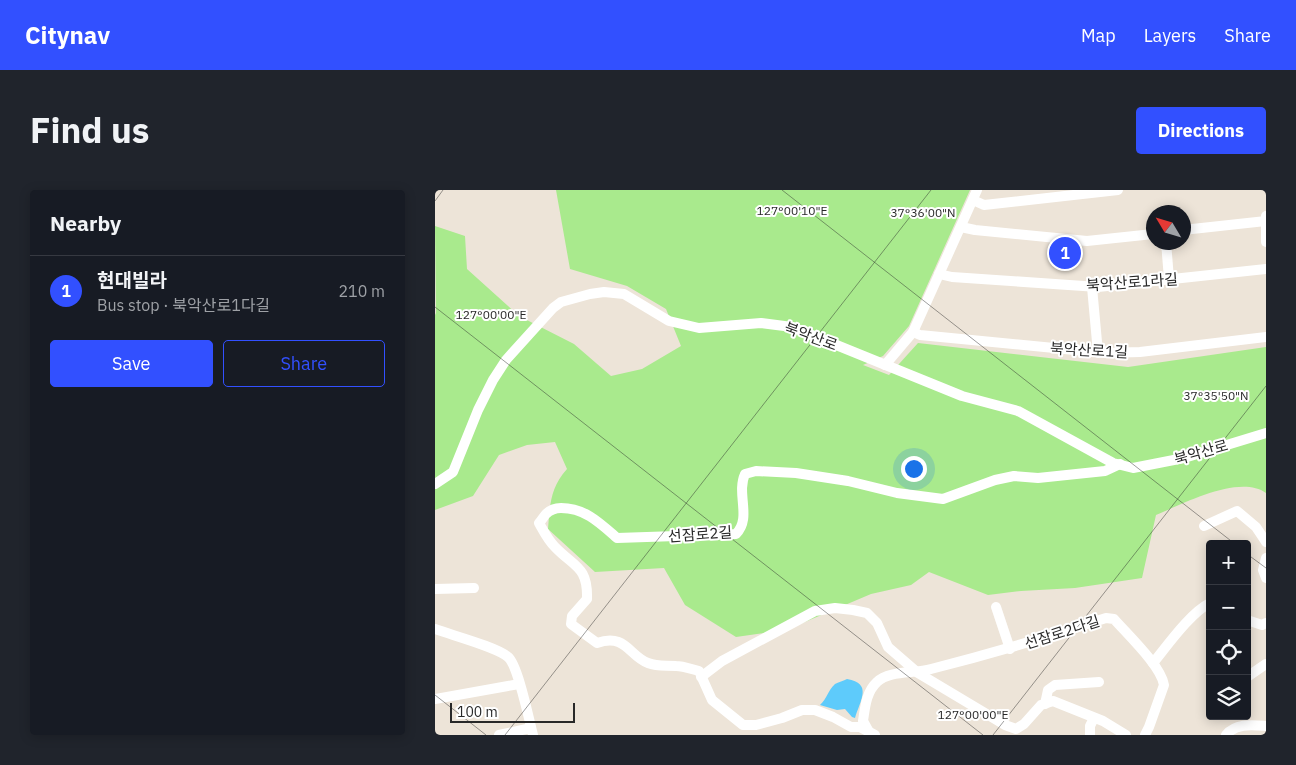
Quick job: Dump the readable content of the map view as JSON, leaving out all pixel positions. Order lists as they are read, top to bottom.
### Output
{
  "streets": {
    "street": [
      "북악산로1라길",
      "북악산로",
      "북악산로1길",
      "선잠로2길",
      "선잠로2다길"
    ]
  },
  "crossings": [
    ["북악산로", "선잠로2길"]
  ],
  "scale_bar": "100 m",
  "north": "top left",
  "page": {
    "header": "Citynav",
    "nav": ["Map", "Layers", "Share"],
    "title": "Find us",
    "buttons": [
      "Directions",
      ["Save", "Share"]
    ],
    "heading": "Nearby",
    "pins": "1",
    "list": [
      {
        "mark": "1",
        "name": "현대빌라",
        "note": "Bus stop · 북악산로1다길",
        "value": "210 m"
      }
    ],
    "map_buttons": ["+", "−"],
    "scale": "100 m"
  },
  "coordinates": [
    "127°00'10\"E",
    "37°36'00\"N",
    "127°00'00\"E",
    "37°35'50\"N"
  ]
}
